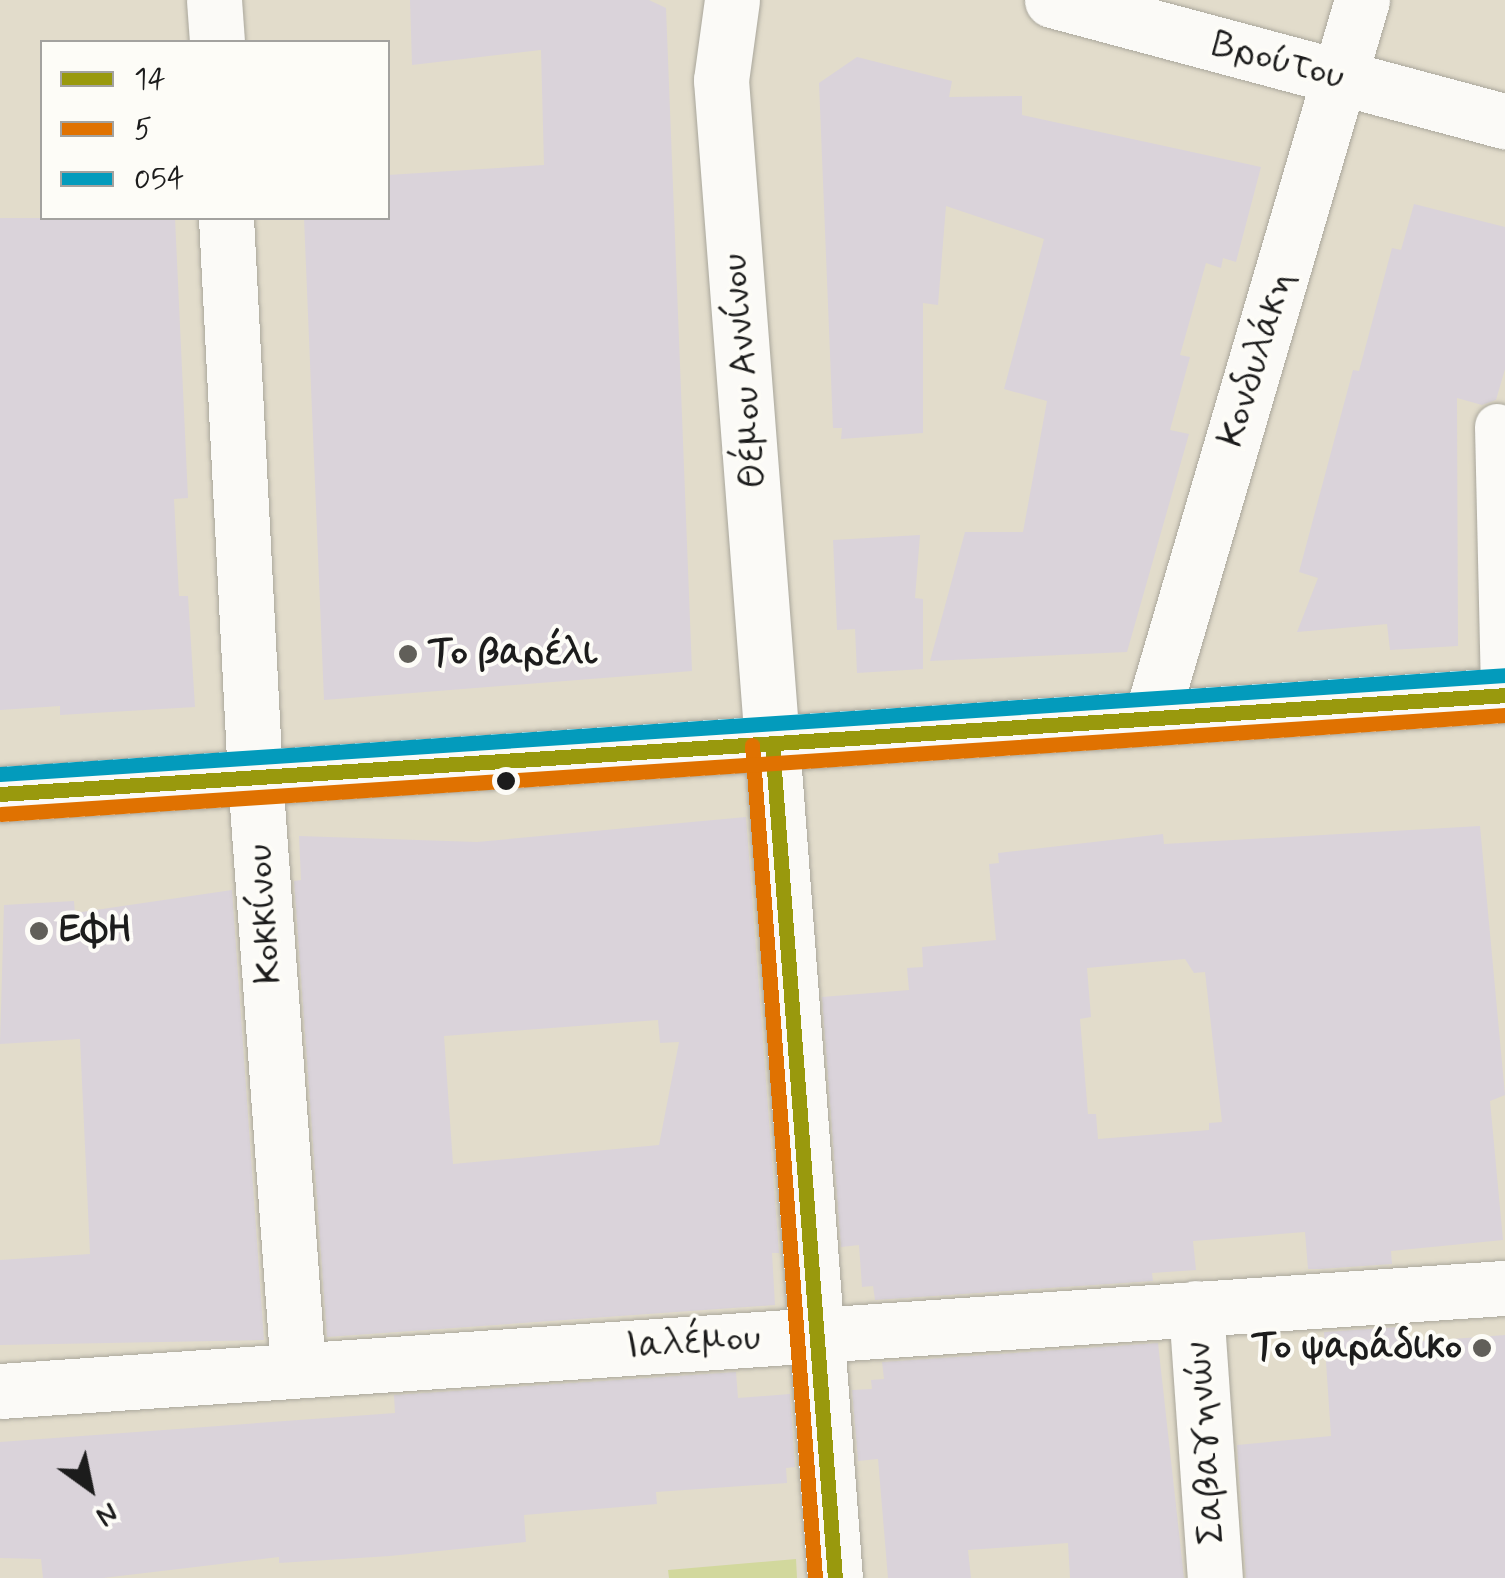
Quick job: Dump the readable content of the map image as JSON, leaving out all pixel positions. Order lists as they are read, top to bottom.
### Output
{
  "streets": {
    "street": [
      "Βρούτου",
      "Κονδυλάκη",
      "Θέμου Αννίνου",
      "Κοκκίνου",
      "Ιαλέμου",
      "Σαβαγηνών"
    ]
  },
  "crossings": [
    ["Βρούτου", "Κονδυλάκη"],
    ["Θέμου Αννίνου", "Ιαλέμου"],
    ["Κοκκίνου", "Ιαλέμου"],
    ["Ιαλέμου", "Σαβαγηνών"]
  ],
  "places": ["Το βαρέλι", "ΕΦΗ", "Το ψαράδικο"],
  "lines": ["transit line 054", "transit line 14", "transit line 5"],
  "legend": ["14", "5", "054"],
  "north": "bottom right"
}
